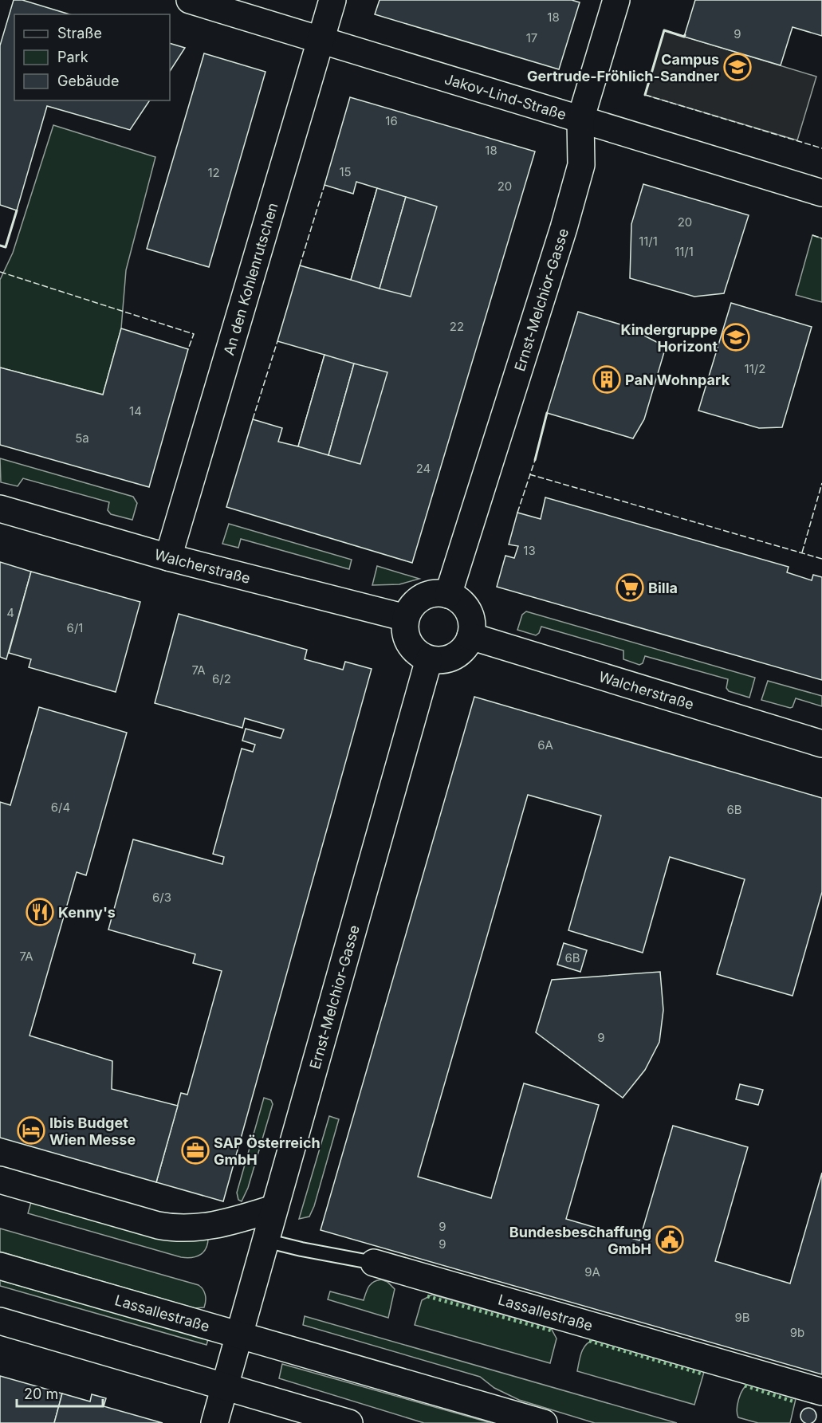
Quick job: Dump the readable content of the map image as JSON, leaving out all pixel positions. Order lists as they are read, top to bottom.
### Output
{
  "streets": {
    "street": [
      "Jakov-Lind-Straße",
      "An den Kohlenrutschen",
      "Ernst-Melchior-Gasse",
      "Walcherstraße",
      "Lassallestraße"
    ]
  },
  "crossings": [
    ["Jakov-Lind-Straße", "An den Kohlenrutschen"],
    ["Jakov-Lind-Straße", "Ernst-Melchior-Gasse"],
    ["An den Kohlenrutschen", "Walcherstraße"],
    ["Ernst-Melchior-Gasse", "Walcherstraße"],
    ["Ernst-Melchior-Gasse", "Lassallestraße"]
  ],
  "places": {
    "school or university": ["Campus Gertrude-Fröhlich-Sandner", "Kindergruppe Horizont"],
    "building": ["PaN Wohnpark"],
    "supermarket": ["Billa"],
    "restaurant": ["Kenny's"],
    "hotel": ["Ibis Budget Wien Messe"],
    "office": ["SAP Österreich GmbH"],
    "public building": ["Bundesbeschaffung GmbH"]
  },
  "house_numbers": [
    "18",
    "9",
    "17",
    "16",
    "18",
    "15",
    "12",
    "20",
    "20",
    "11/1",
    "11/1",
    "22",
    "11/2",
    "14",
    "5a",
    "24",
    "13",
    "4",
    "6/1",
    "7A",
    "6/2",
    "6A",
    "6/4",
    "6B",
    "6/3",
    "7A",
    "6B",
    "9",
    "9",
    "9",
    "9A",
    "9B",
    "9b"
  ],
  "legend": ["Straße", "Park", "Gebäude"],
  "scale_bar": "20 m"
}
